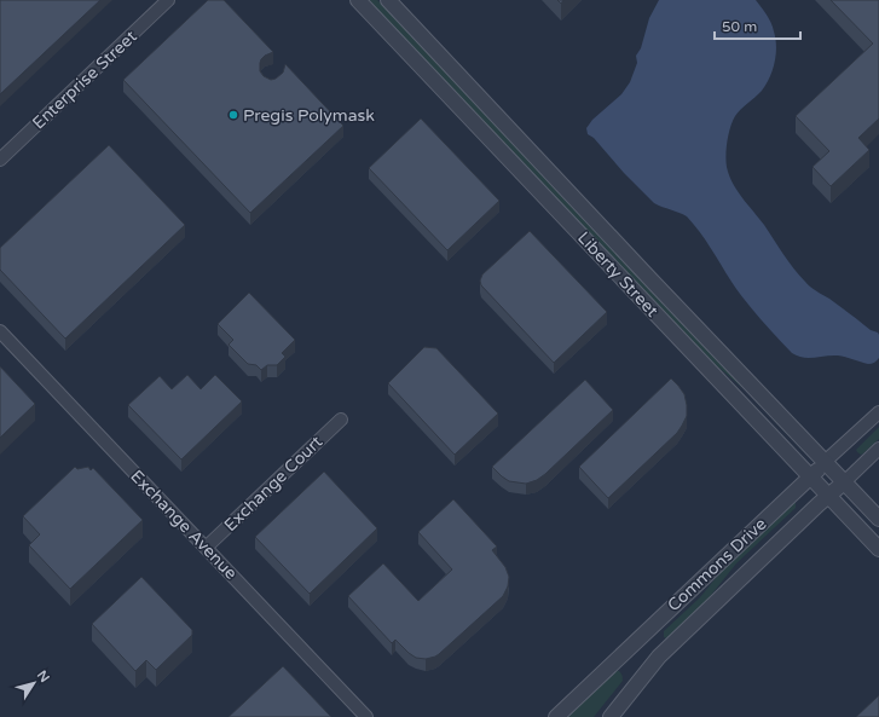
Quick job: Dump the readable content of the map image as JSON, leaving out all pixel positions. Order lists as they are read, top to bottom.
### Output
{
  "streets": {
    "street": [
      "Enterprise Street",
      "Liberty Street",
      "Exchange Court",
      "Exchange Avenue",
      "Commons Drive"
    ]
  },
  "crossings": [
    ["Liberty Street", "Commons Drive"],
    ["Exchange Court", "Exchange Avenue"]
  ],
  "places": ["Pregis Polymask"],
  "scale_bar": "50 m",
  "north": "top right"
}
